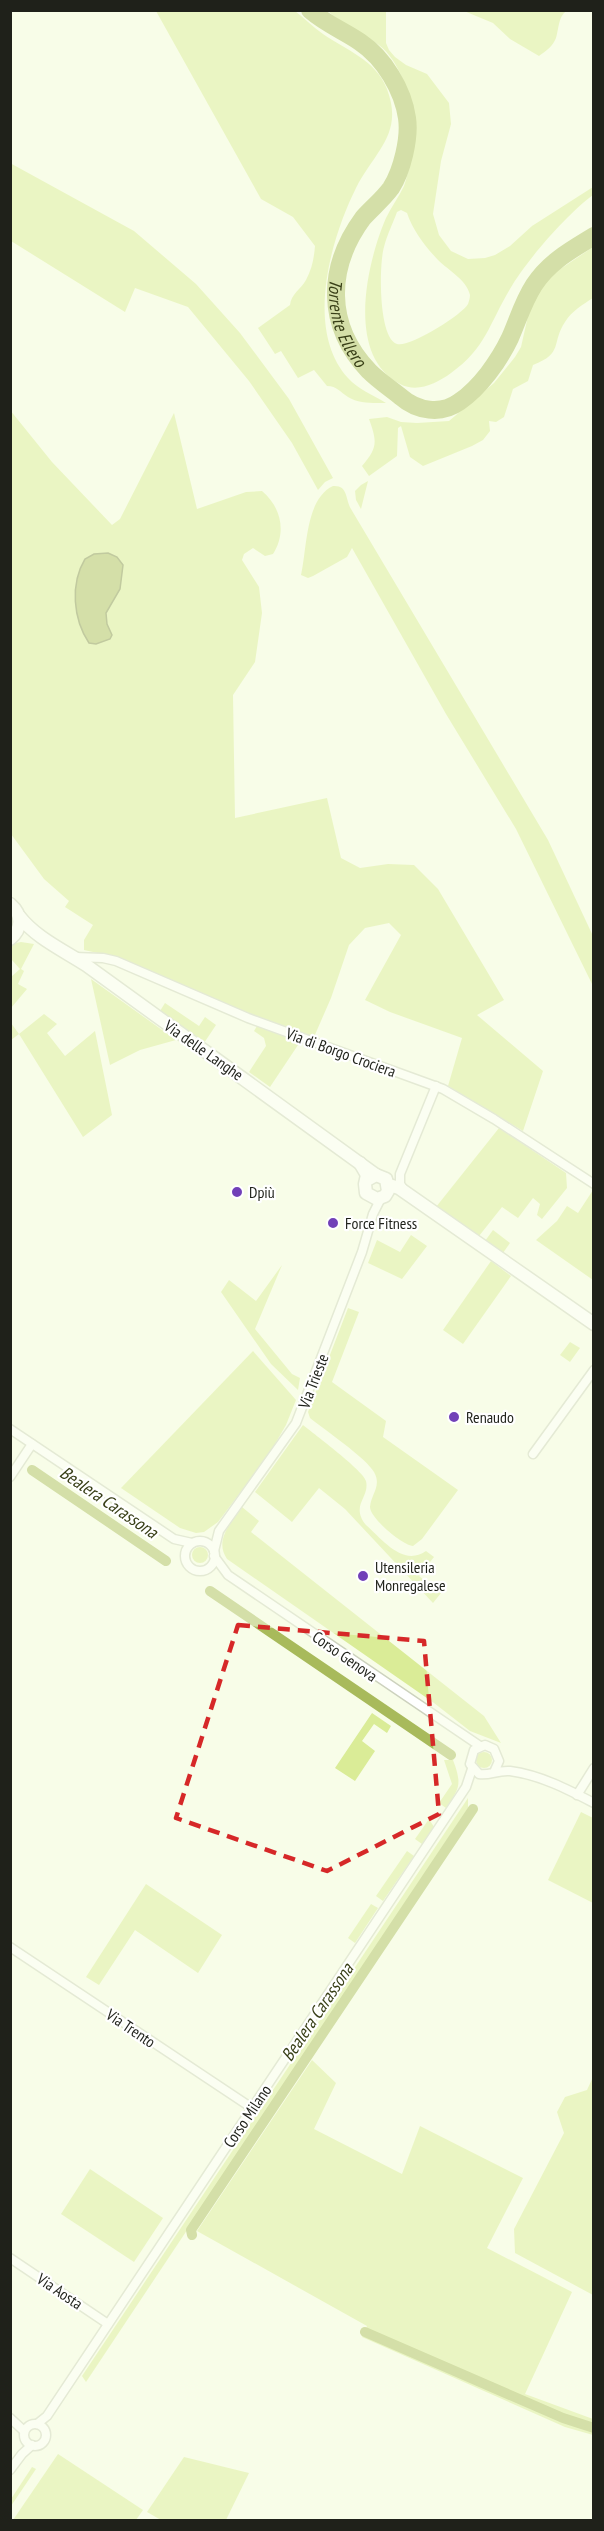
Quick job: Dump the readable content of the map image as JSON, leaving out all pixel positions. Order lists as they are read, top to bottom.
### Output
{
  "streets": {
    "main road": ["Via delle Langhe"],
    "street": [
      "Via di Borgo Crociera",
      "Via Trieste",
      "Corso Genova",
      "Via Trento",
      "Corso Milano",
      "Via Aosta"
    ]
  },
  "crossings": [
    ["Via delle Langhe", "Via di Borgo Crociera"],
    ["Via delle Langhe", "Via Trieste"],
    ["Via Trieste", "Corso Genova"],
    ["Corso Genova", "Corso Milano"],
    ["Via Trento", "Corso Milano"],
    ["Corso Milano", "Via Aosta"]
  ],
  "water": ["Torrente Ellero", "Bealera Carassona"],
  "places": [
    "Dpiù",
    "Force Fitness",
    "Renaudo",
    "Utensileria Monregalese"
  ]
}
